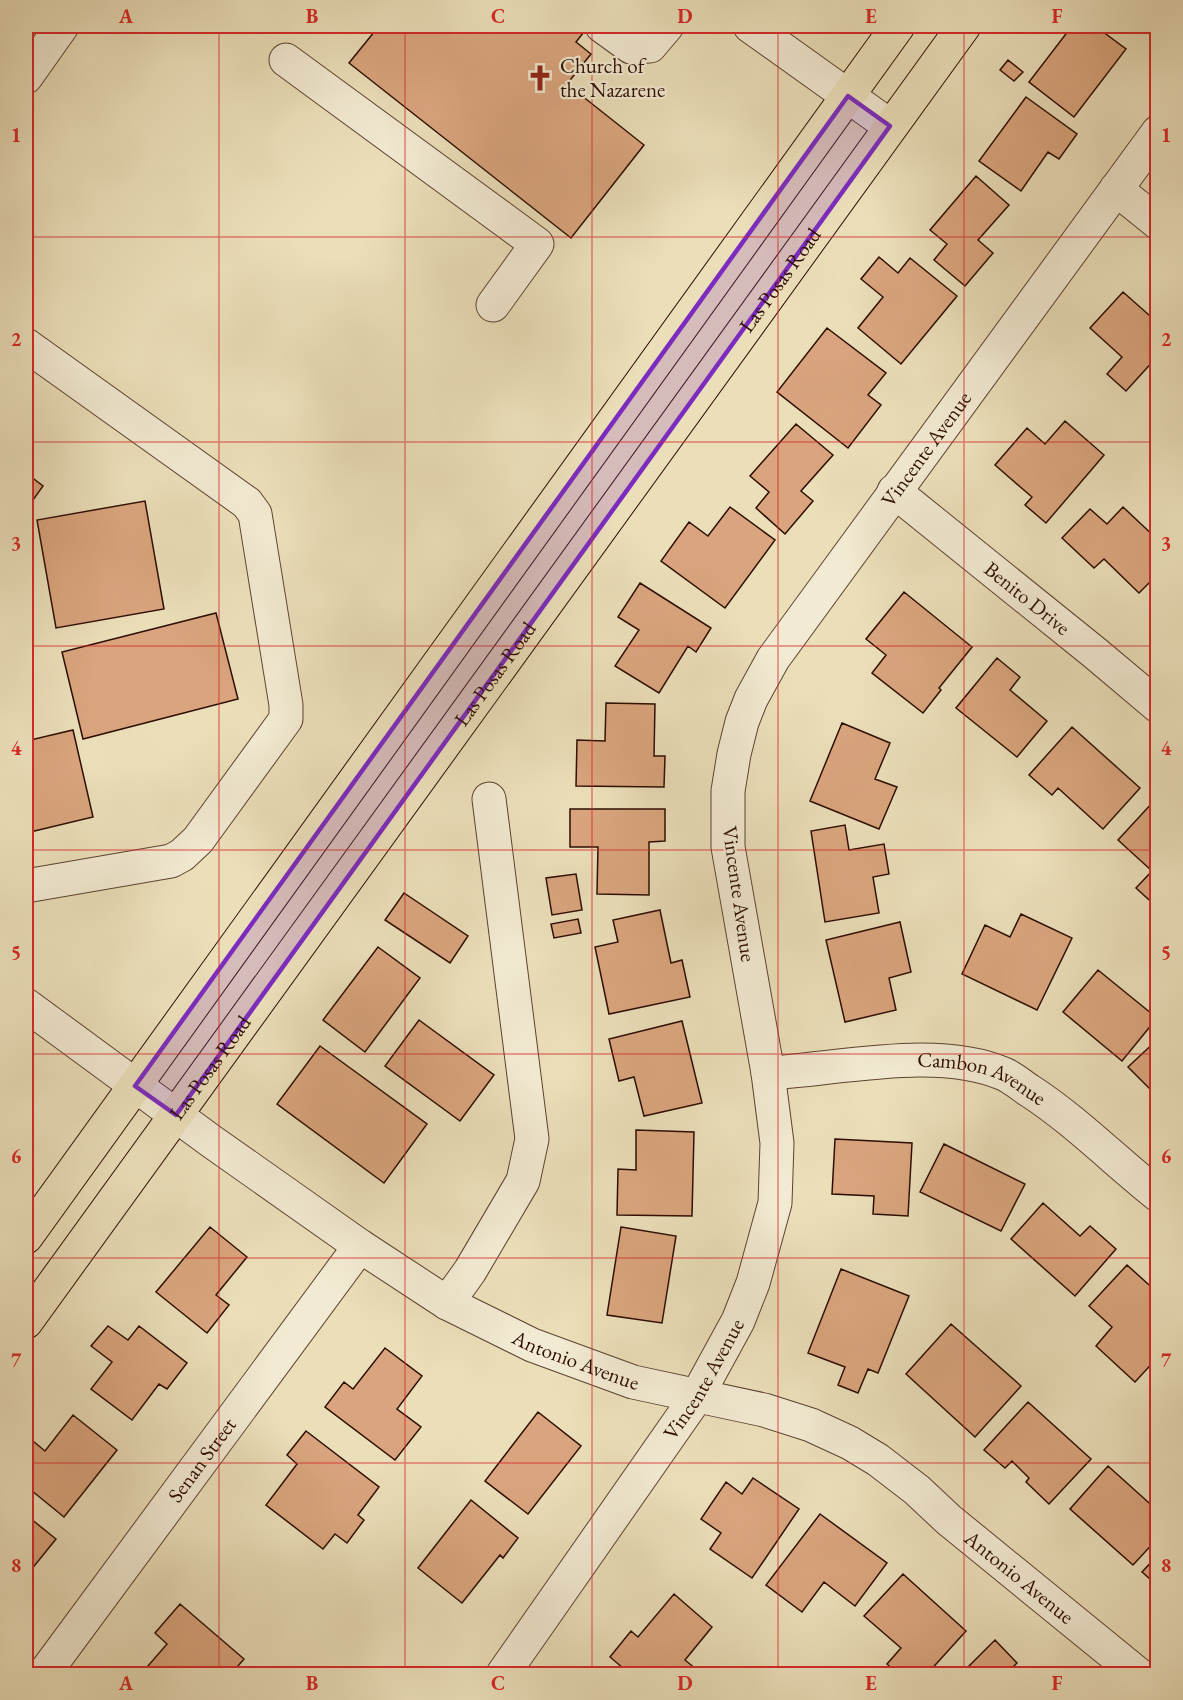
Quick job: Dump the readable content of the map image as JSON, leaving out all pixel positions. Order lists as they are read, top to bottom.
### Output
{
  "streets": {
    "main road": ["Las Posas Road"],
    "street": [
      "Vincente Avenue",
      "Benito Drive",
      "Cambon Avenue",
      "Antonio Avenue",
      "Senan Street"
    ]
  },
  "crossings": [
    ["Las Posas Road", "Antonio Avenue"],
    ["Vincente Avenue", "Benito Drive"],
    ["Vincente Avenue", "Cambon Avenue"],
    ["Vincente Avenue", "Antonio Avenue"],
    ["Antonio Avenue", "Senan Street"]
  ],
  "places": {
    "church": ["Church of the Nazarene"]
  },
  "grid": {
    "columns": [
      "A",
      "B",
      "C",
      "D",
      "E",
      "F"
    ],
    "rows": [
      "1",
      "2",
      "3",
      "4",
      "5",
      "6",
      "7",
      "8"
    ]
  }
}
